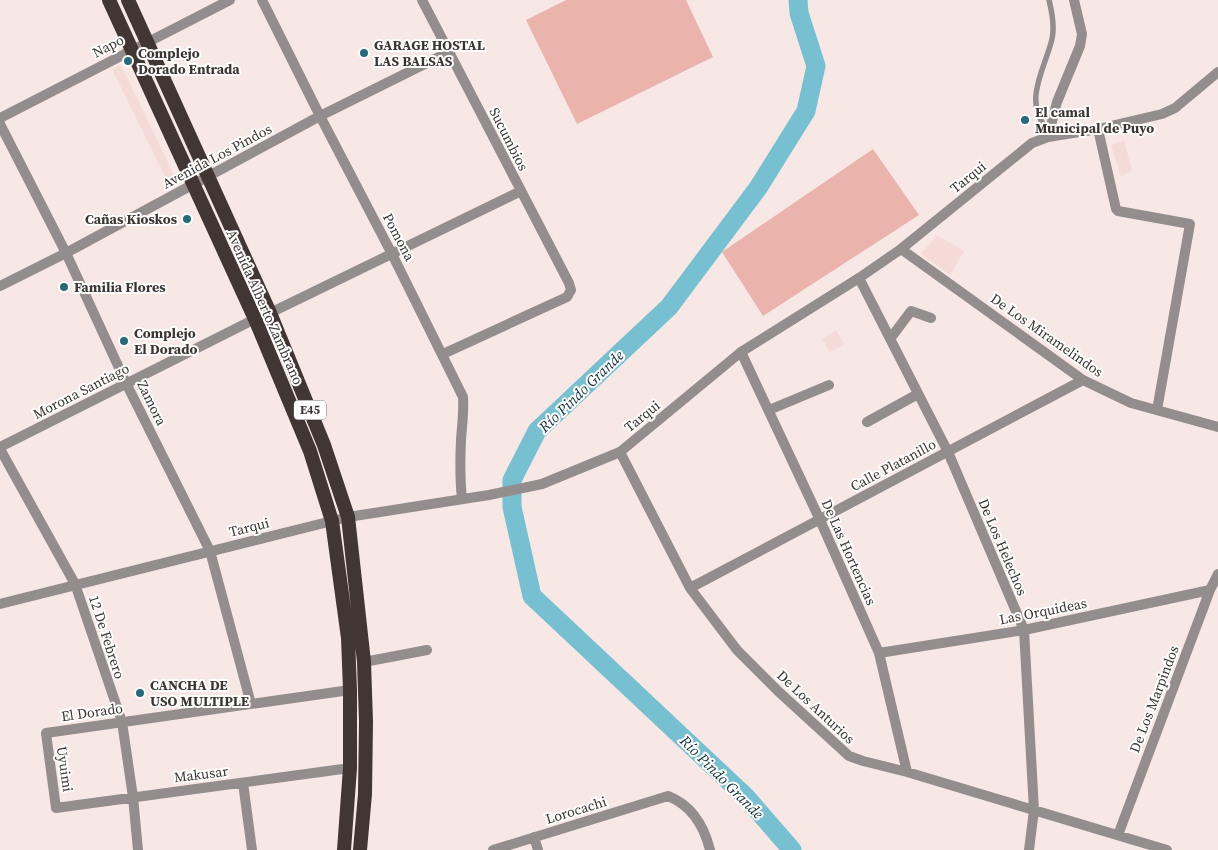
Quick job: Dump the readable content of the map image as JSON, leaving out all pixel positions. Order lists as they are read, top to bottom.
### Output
{
  "streets": {
    "highway": ["Avenida Alberto Zambrano", "E45"],
    "street": [
      "Napo",
      "Sucumbios",
      "Avenida Los Pindos",
      "Tarqui",
      "Pomona",
      "De Los Miramelindos",
      "Morona Santiago",
      "Zamora",
      "Calle Platanillo",
      "De Los Helechos",
      "De Las Hortencias",
      "Las Orquideas",
      "12 De Febrero",
      "De Los Marpindos",
      "De Los Anturios",
      "El Dorado",
      "Uyuimi",
      "Makusar",
      "Lorocachi"
    ]
  },
  "crossings": [
    ["Napo", "Avenida Alberto Zambrano"],
    ["Sucumbios", "Avenida Los Pindos"],
    ["Sucumbios", "Pomona"],
    ["Avenida Los Pindos", "Pomona"],
    ["Avenida Los Pindos", "Avenida Alberto Zambrano"],
    ["Avenida Los Pindos", "Zamora"],
    ["Tarqui", "Pomona"],
    ["Tarqui", "Avenida Alberto Zambrano"],
    ["Tarqui", "De Los Miramelindos"],
    ["Tarqui", "Zamora"],
    ["Tarqui", "De Los Helechos"],
    ["Tarqui", "De Las Hortencias"],
    ["Tarqui", "12 De Febrero"],
    ["Tarqui", "De Los Anturios"],
    ["Avenida Alberto Zambrano", "Morona Santiago"],
    ["Avenida Alberto Zambrano", "El Dorado"],
    ["Avenida Alberto Zambrano", "Makusar"],
    ["De Los Miramelindos", "Calle Platanillo"],
    ["Morona Santiago", "Zamora"],
    ["Morona Santiago", "12 De Febrero"],
    ["Zamora", "El Dorado"],
    ["Calle Platanillo", "De Los Helechos"],
    ["Calle Platanillo", "De Las Hortencias"],
    ["Calle Platanillo", "De Los Anturios"],
    ["De Los Helechos", "Las Orquideas"],
    ["De Los Helechos", "De Los Anturios"],
    ["De Las Hortencias", "Las Orquideas"],
    ["De Las Hortencias", "De Los Anturios"],
    ["Las Orquideas", "De Los Marpindos"],
    ["12 De Febrero", "El Dorado"],
    ["12 De Febrero", "Makusar"],
    ["De Los Marpindos", "De Los Anturios"],
    ["El Dorado", "Uyuimi"],
    ["Uyuimi", "Makusar"]
  ],
  "water": ["Río Pindo Grande"],
  "places": [
    "GARAGE HOSTAL LAS BALSAS",
    "Complejo Dorado Entrada",
    "El camal Municipal de Puyo",
    "Cañas Kioskos",
    "Familia Flores",
    "Complejo El Dorado",
    "CANCHA DE USO MULTIPLE"
  ]
}
